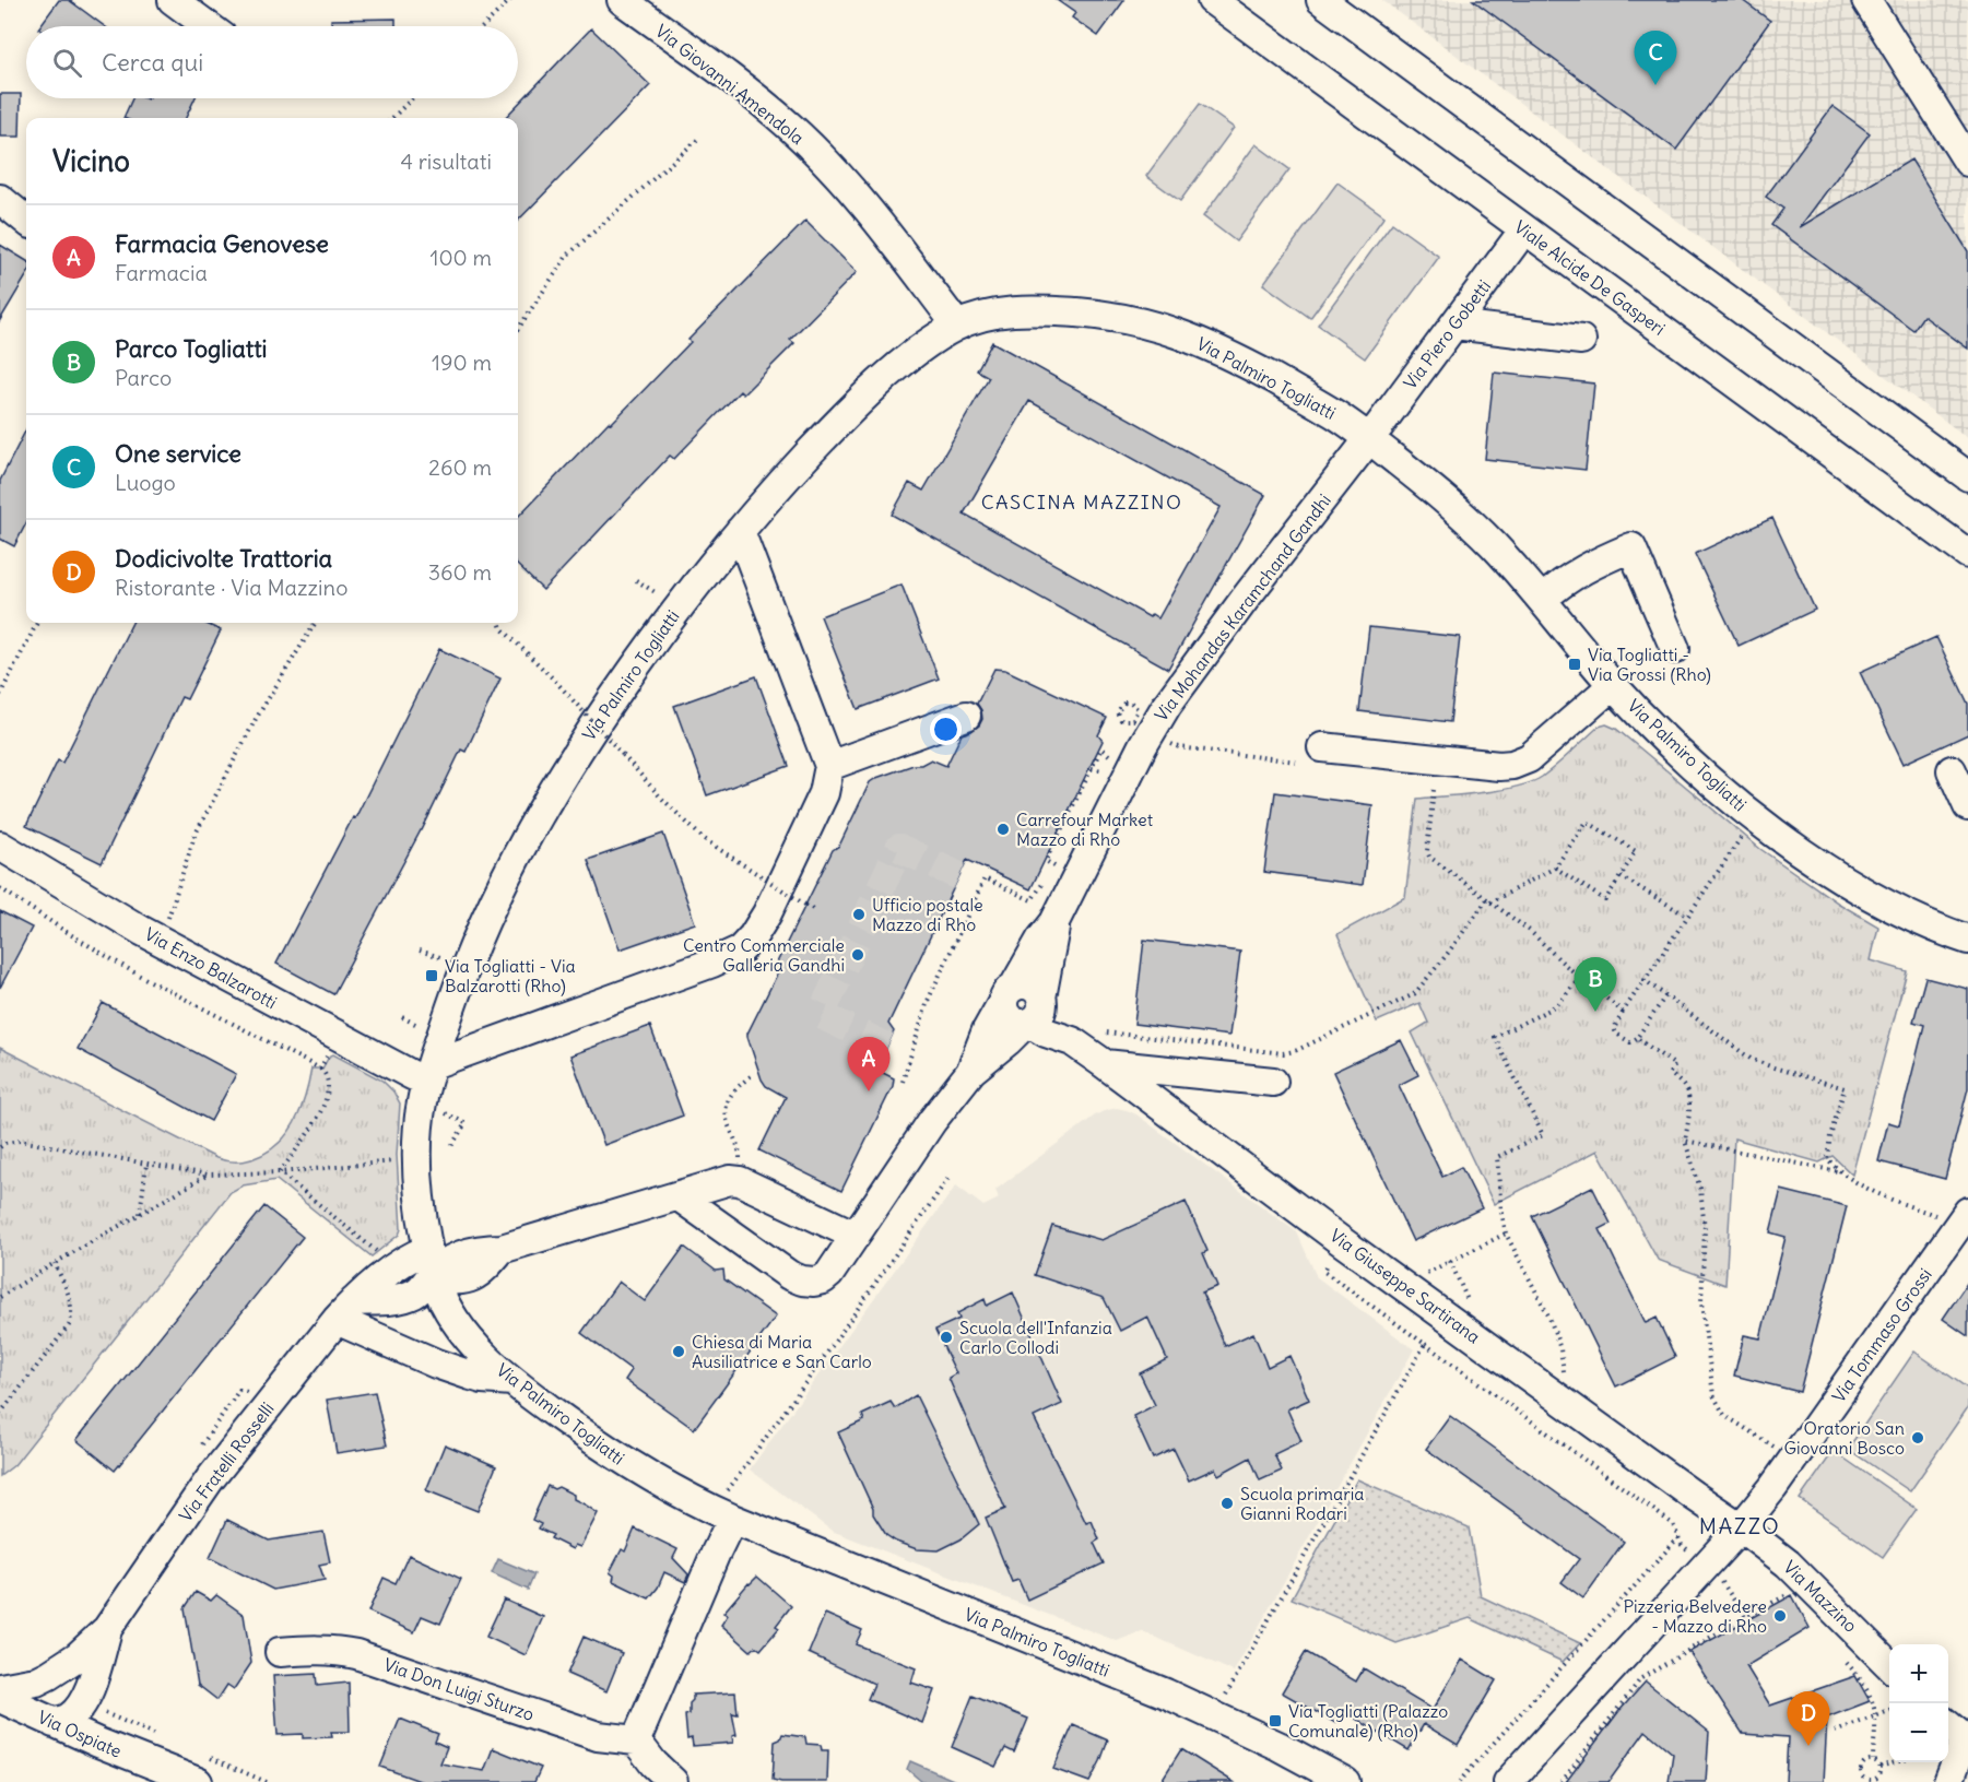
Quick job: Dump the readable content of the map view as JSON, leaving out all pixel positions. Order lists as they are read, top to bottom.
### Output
{
  "streets": {
    "street": [
      "Via Giovanni Amendola",
      "Viale Alcide De Gasperi",
      "Via Piero Gobetti",
      "Via Palmiro Togliatti",
      "Via Mohandas Karamchand Gandhi",
      "Via Enzo Balzarotti",
      "Via Giuseppe Sartirana",
      "Via Tommaso Grossi",
      "Via Fratelli Rosselli",
      "Via Mazzino",
      "Via Don Luigi Sturzo",
      "Via Ospiate"
    ]
  },
  "crossings": [
    ["Via Giovanni Amendola", "Via Palmiro Togliatti"],
    ["Viale Alcide De Gasperi", "Via Piero Gobetti"],
    ["Via Piero Gobetti", "Via Palmiro Togliatti"],
    ["Via Piero Gobetti", "Via Mohandas Karamchand Gandhi"],
    ["Via Palmiro Togliatti", "Via Mohandas Karamchand Gandhi"],
    ["Via Palmiro Togliatti", "Via Enzo Balzarotti"],
    ["Via Palmiro Togliatti", "Via Fratelli Rosselli"],
    ["Via Mohandas Karamchand Gandhi", "Via Giuseppe Sartirana"],
    ["Via Giuseppe Sartirana", "Via Tommaso Grossi"],
    ["Via Giuseppe Sartirana", "Via Mazzino"],
    ["Via Tommaso Grossi", "Via Mazzino"],
    ["Via Fratelli Rosselli", "Via Ospiate"]
  ],
  "districts": ["CASCINA MAZZINO", "MAZZO"],
  "places": {
    "transit": ["Via Togliatti - Via Grossi (Rho)", "Via Togliatti - Via Balzarotti (Rho)", "Via Togliatti (Palazzo Comunale) (Rho)"],
    "other": [
      "Carrefour Market Mazzo di Rho",
      "Ufficio postale Mazzo di Rho",
      "Centro Commerciale Galleria Gandhi",
      "Scuola dell'Infanzia Carlo Collodi",
      "Chiesa di Maria Ausiliatrice e San Carlo",
      "Oratorio San Giovanni Bosco",
      "Scuola primaria Gianni Rodari",
      "Pizzeria Belvedere - Mazzo di Rho"
    ]
  },
  "page": {
    "search": "Cerca qui",
    "pins": [
      "C",
      "B",
      "A",
      "D"
    ],
    "heading": ["Vicino", "4 risultati"],
    "list": [
      {
        "mark": "A",
        "name": "Farmacia Genovese",
        "note": "Farmacia",
        "value": "100 m"
      },
      {
        "mark": "B",
        "name": "Parco Togliatti",
        "note": "Parco",
        "value": "190 m"
      },
      {
        "mark": "C",
        "name": "One service",
        "note": "Luogo",
        "value": "260 m"
      },
      {
        "mark": "D",
        "name": "Dodicivolte Trattoria",
        "note": "Ristorante · Via Mazzino",
        "value": "360 m"
      }
    ],
    "map_buttons": ["+", "−"]
  }
}
